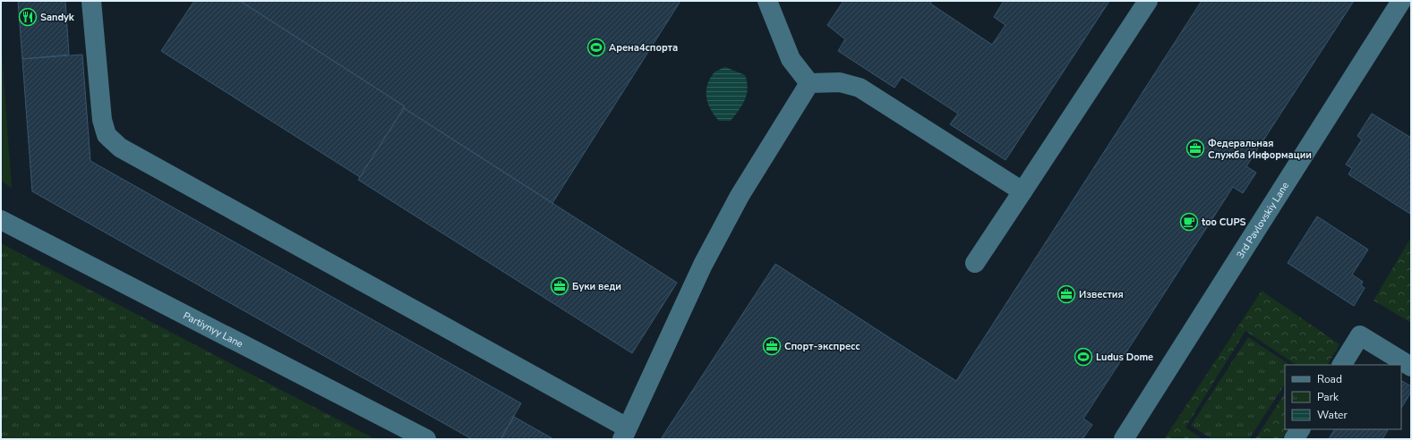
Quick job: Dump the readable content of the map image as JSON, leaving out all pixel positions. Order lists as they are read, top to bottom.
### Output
{
  "streets": {
    "street": ["3rd Pavlovskiy Lane", "Partiynyy Lane"]
  },
  "places": {
    "restaurant": ["Sandyk"],
    "sports": ["Арена4спорта", "Ludus Dome"],
    "office": [
      "Федеральная Служба Информации",
      "Буки веди",
      "Известия",
      "Спорт-экспресс"
    ],
    "cafe": ["too CUPS"]
  },
  "legend": ["Road", "Park", "Water"]
}
